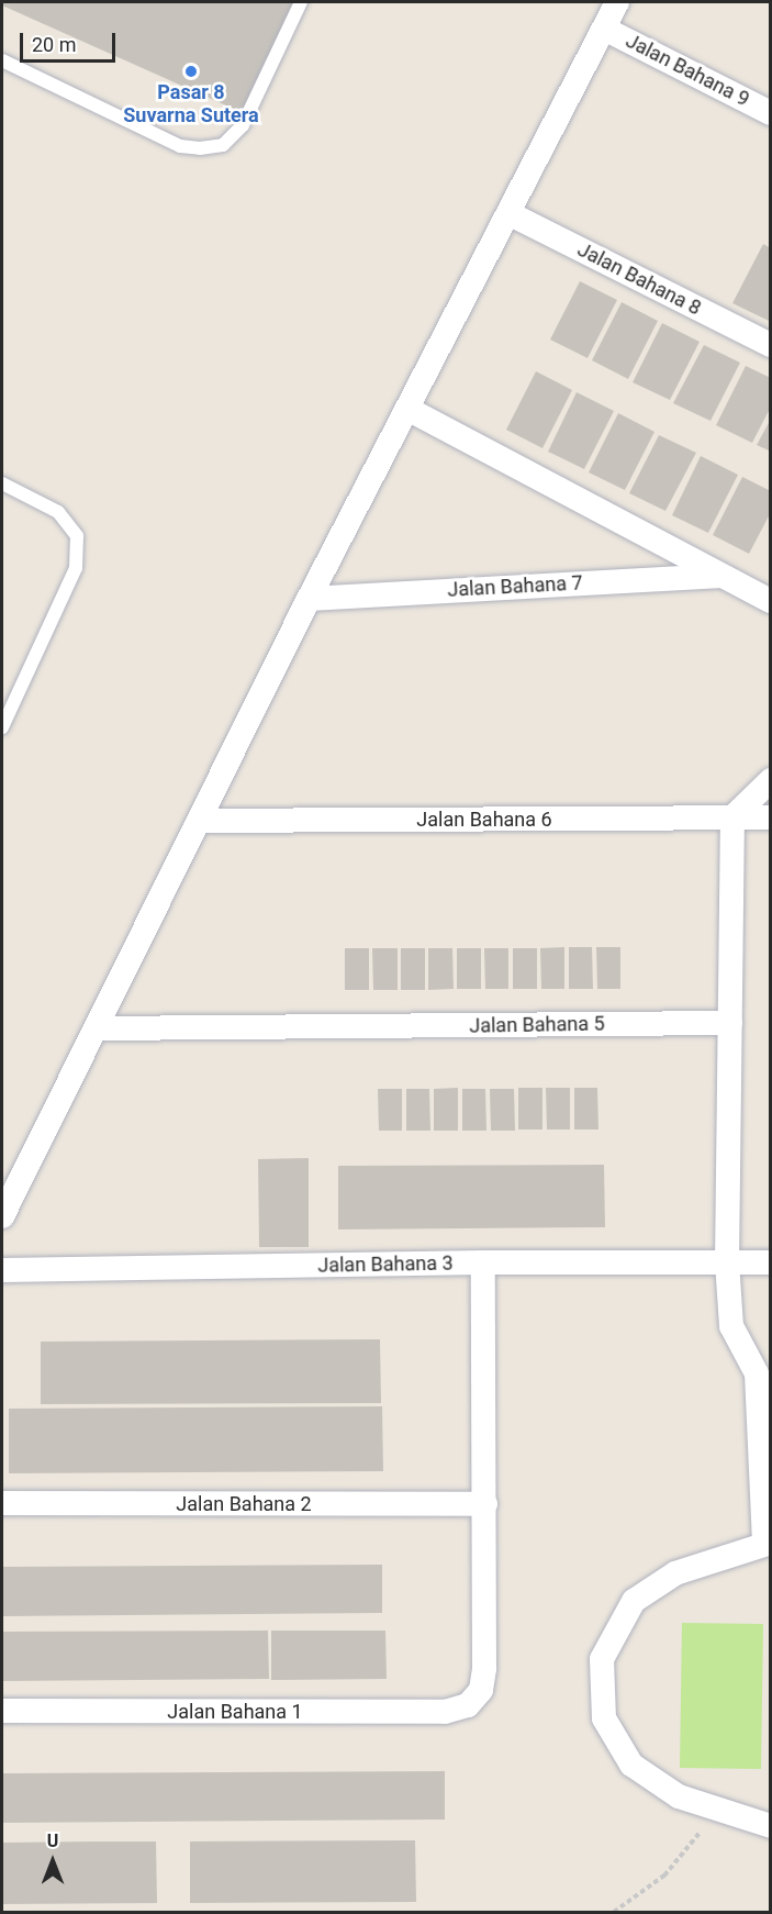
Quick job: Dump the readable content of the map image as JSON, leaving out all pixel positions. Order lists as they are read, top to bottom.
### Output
{
  "streets": {
    "street": [
      "Jalan Bahana 9",
      "Jalan Bahana 8",
      "Jalan Bahana 7",
      "Jalan Bahana 6",
      "Jalan Bahana 5",
      "Jalan Bahana 3",
      "Jalan Bahana 2",
      "Jalan Bahana 1"
    ]
  },
  "crossings": [
    ["Jalan Bahana 2", "Jalan Bahana 1"]
  ],
  "places": ["Pasar 8 Suvarna Sutera"],
  "scale_bar": "20 m",
  "north": "top"
}
